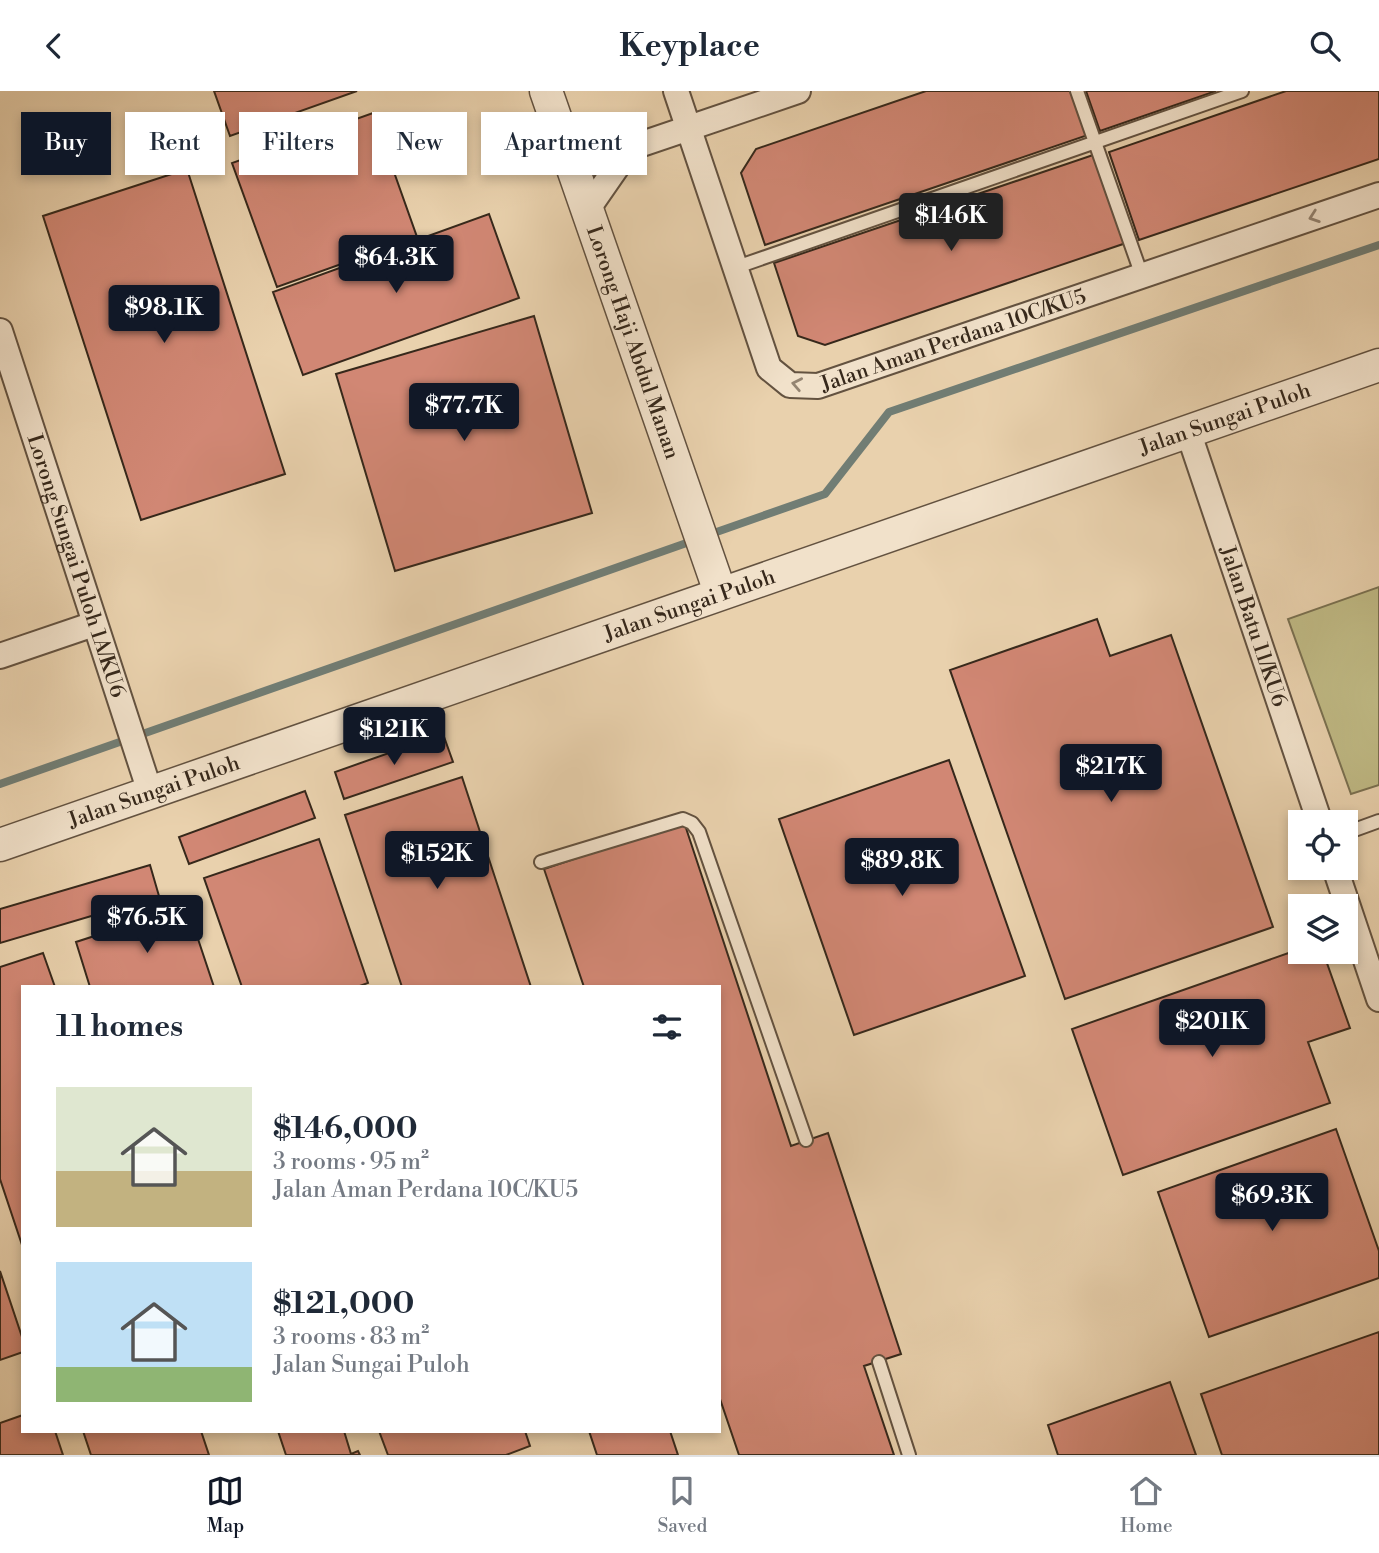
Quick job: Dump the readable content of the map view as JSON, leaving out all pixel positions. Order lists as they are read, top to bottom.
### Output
{
  "streets": {
    "street": [
      "Jalan Aman Perdana 10C/KU5",
      "Lorong Haji Abdul Manan",
      "Jalan Sungai Puloh",
      "Lorong Sungai Puloh 1A/KU6",
      "Jalan Batu 11/KU6"
    ]
  },
  "crossings": [
    ["Lorong Haji Abdul Manan", "Jalan Sungai Puloh"],
    ["Jalan Sungai Puloh", "Lorong Sungai Puloh 1A/KU6"],
    ["Jalan Sungai Puloh", "Jalan Batu 11/KU6"]
  ],
  "one_way": ["Jalan Aman Perdana 10C/KU5"],
  "page": {
    "header": "Keyplace",
    "chip": [
      "Buy",
      "Rent",
      "Filters",
      "New",
      "Apartment"
    ],
    "price": [
      "$146K",
      "$64.3K",
      "$98.1K",
      "$77.7K",
      "$121K",
      "$217K",
      "$152K",
      "$89.8K",
      "$76.5K",
      "$201K",
      "$69.3K"
    ],
    "heading": "11 homes",
    "list": [
      {
        "name": "$146,000",
        "note": "3 rooms · 95 m² · Jalan Aman Perdana 10C/KU5"
      },
      {
        "name": "$121,000",
        "note": "3 rooms · 83 m² · Jalan Sungai Puloh"
      }
    ],
    "tabs": ["Map", "Saved", "Home"]
  }
}
